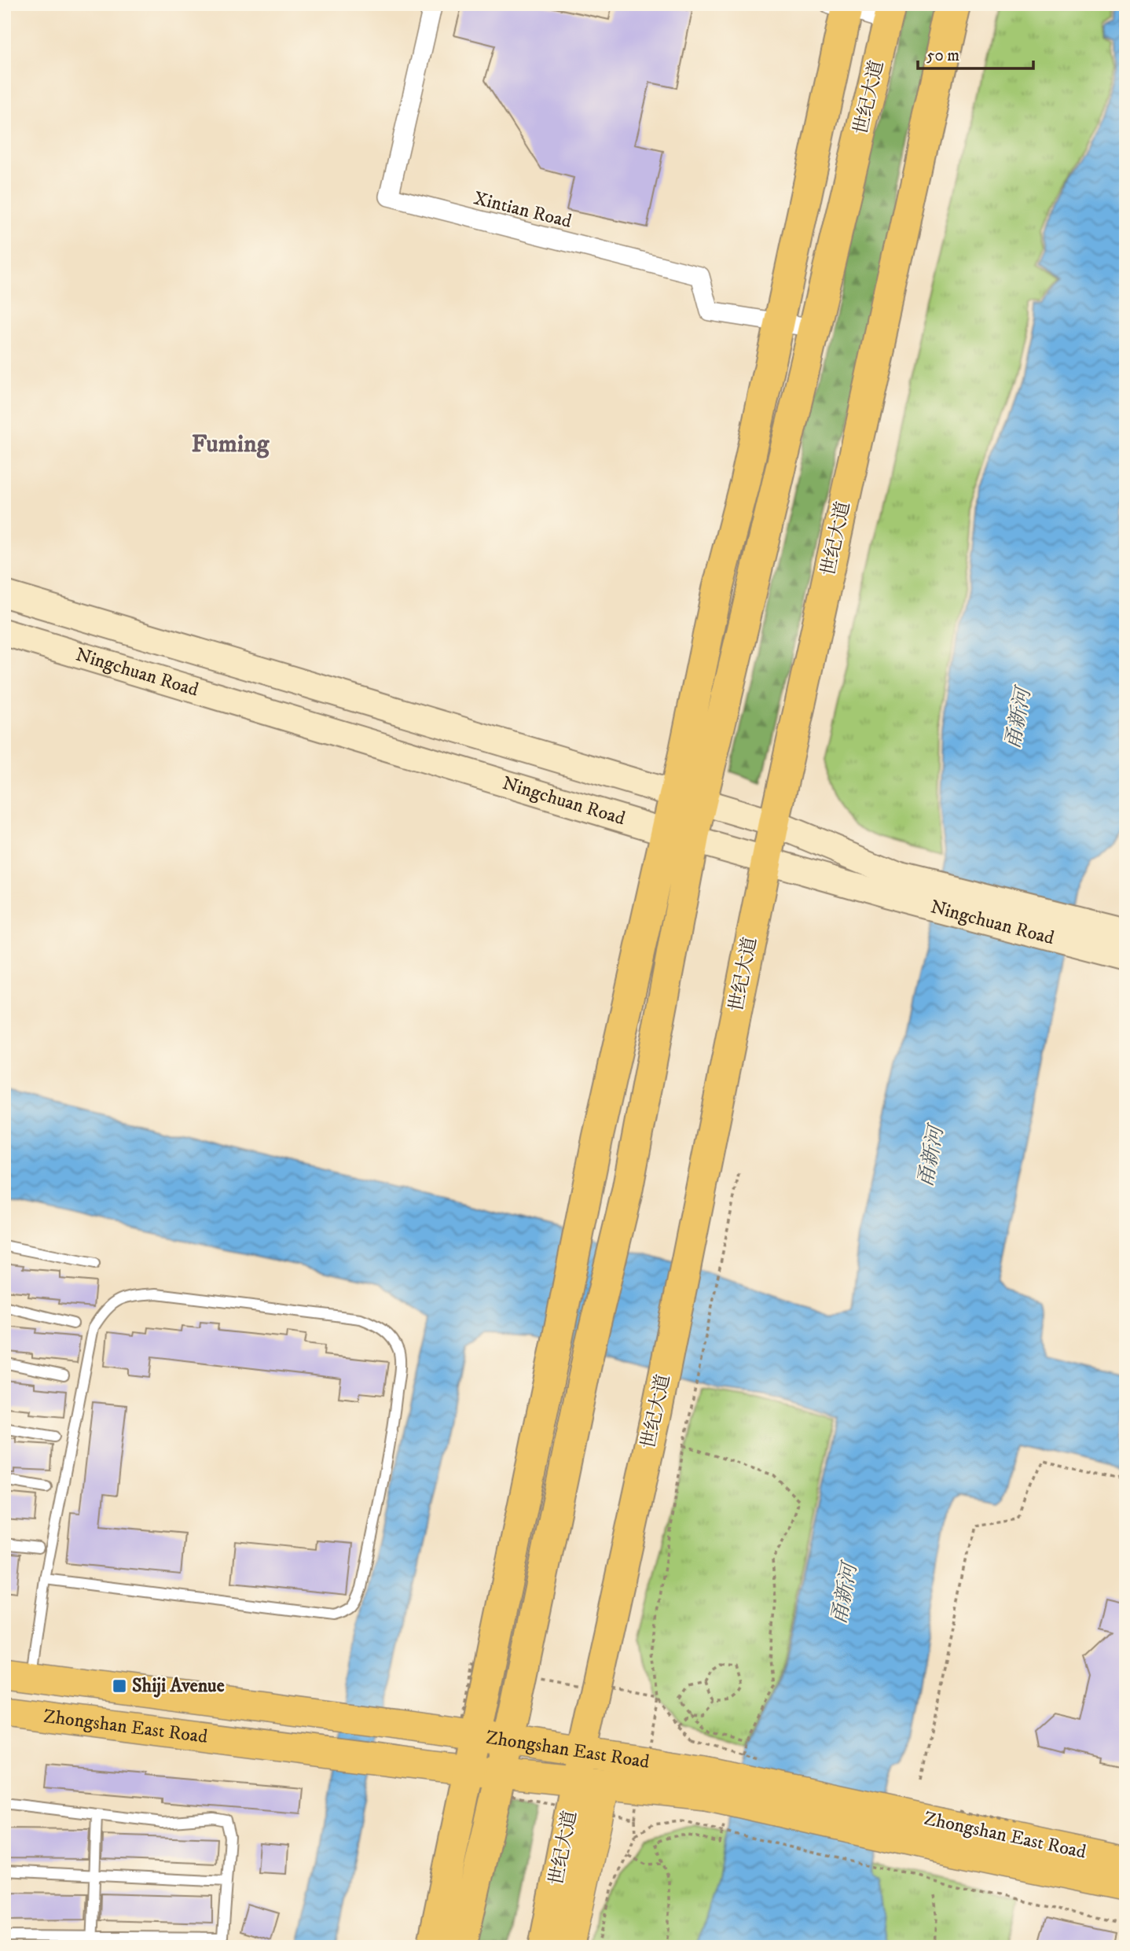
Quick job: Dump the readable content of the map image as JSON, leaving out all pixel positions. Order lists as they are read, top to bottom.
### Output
{
  "streets": {
    "highway": ["世纪大道"],
    "main road": ["Ningchuan Road", "Zhongshan East Road"],
    "street": ["Xintian Road"]
  },
  "crossings": [
    ["世纪大道", "Xintian Road"],
    ["世纪大道", "Ningchuan Road"],
    ["世纪大道", "Zhongshan East Road"]
  ],
  "districts": ["Fuming"],
  "water": ["甬新河"],
  "places": {
    "transit": ["Shiji Avenue"]
  },
  "scale_bar": "50 m"
}
